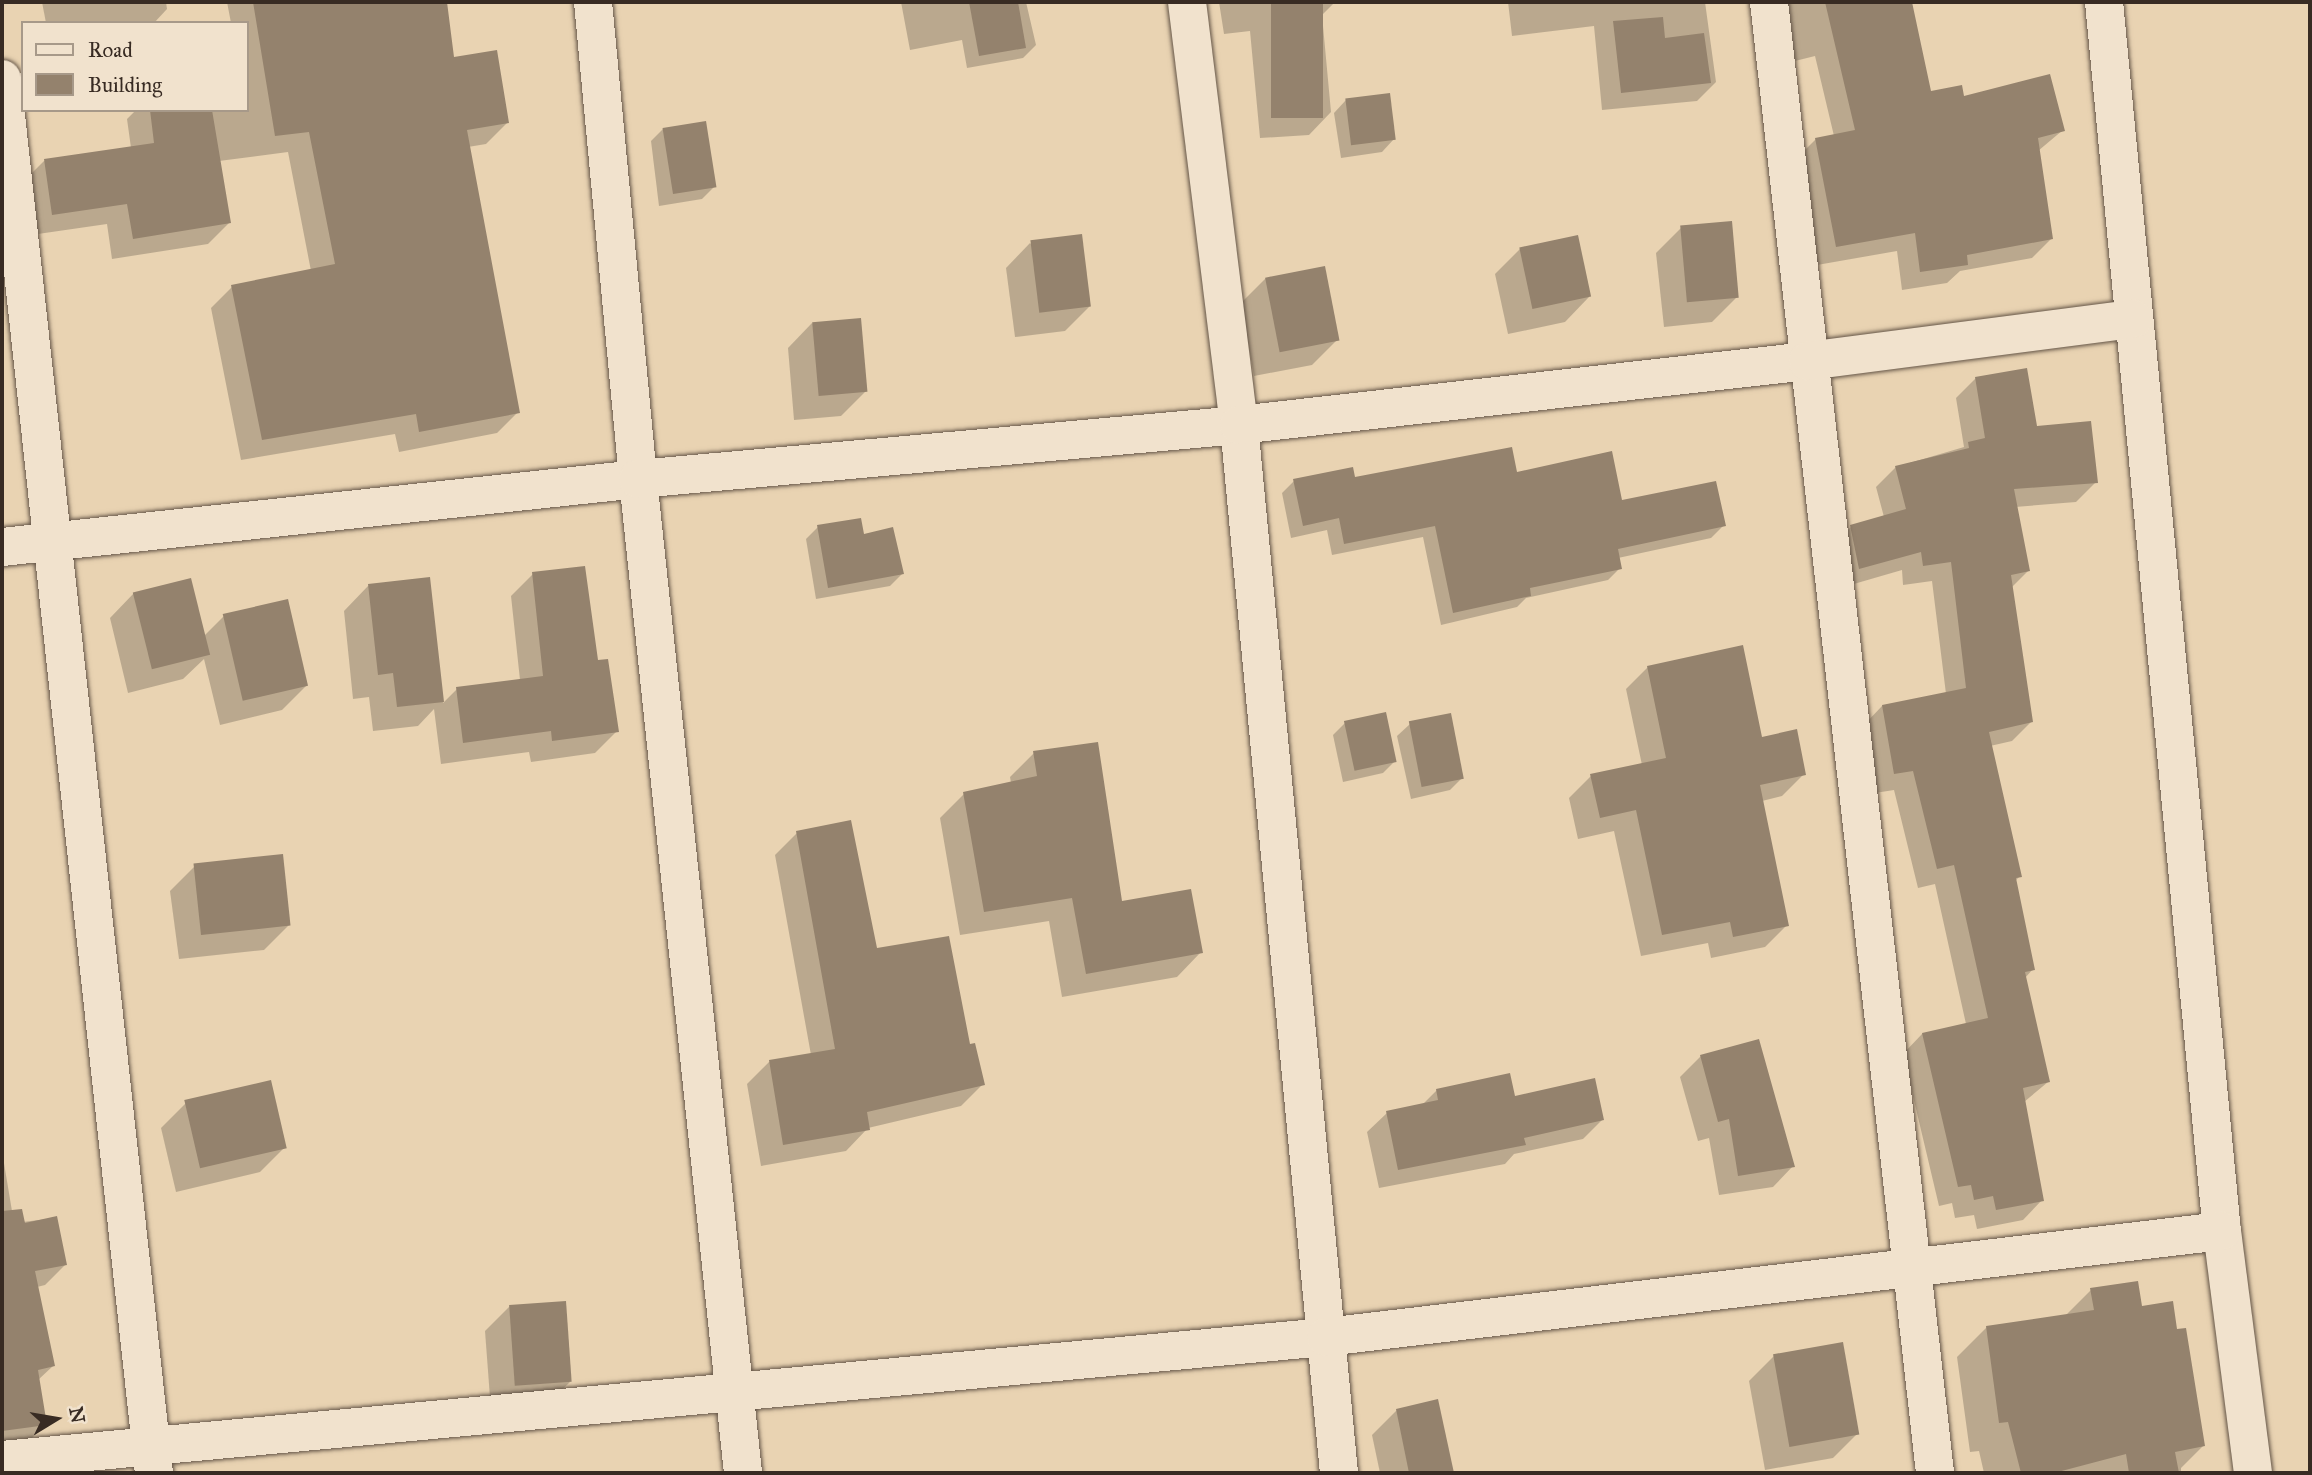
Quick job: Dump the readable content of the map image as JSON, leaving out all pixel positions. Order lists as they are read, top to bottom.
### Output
{
  "legend": ["Road", "Building"],
  "north": "right"
}
